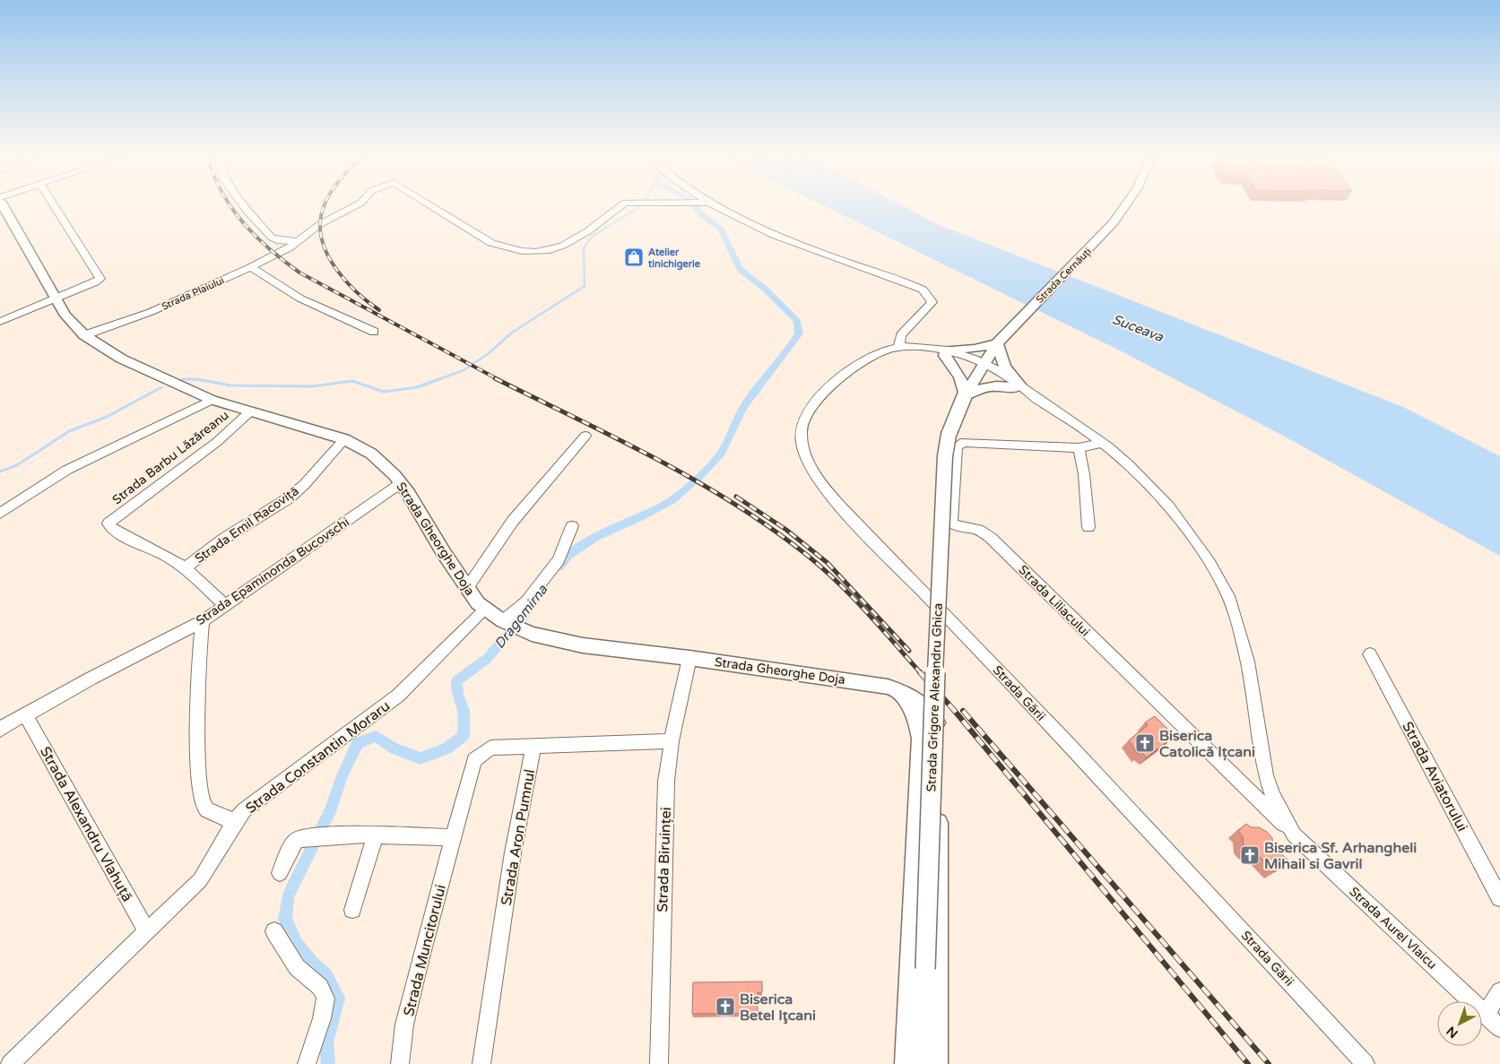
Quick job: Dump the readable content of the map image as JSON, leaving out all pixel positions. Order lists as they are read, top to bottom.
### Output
{
  "streets": {
    "main road": ["Strada Cernăuți", "Strada Gheorghe Doja", "Strada Grigore Alexandru Ghica"],
    "street": [
      "Strada Plaiului",
      "Strada Barbu Lăzăreanu",
      "Strada Emil Racoviță",
      "Strada Epaminonda Bucovschi",
      "Strada Liliacului",
      "Strada Gării",
      "Strada Constantin Moraru",
      "Strada Aviatorului",
      "Strada Alexandru Vlahuță",
      "Strada Aron Pumnul",
      "Strada Biruinței",
      "Strada Aurel Vlaicu",
      "Strada Muncitorului"
    ]
  },
  "crossings": [
    ["Strada Cernăuți", "Strada Grigore Alexandru Ghica"],
    ["Strada Plaiului", "Strada Gheorghe Doja"],
    ["Strada Barbu Lăzăreanu", "Strada Emil Racoviță"],
    ["Strada Barbu Lăzăreanu", "Strada Gheorghe Doja"],
    ["Strada Emil Racoviță", "Strada Gheorghe Doja"],
    ["Strada Emil Racoviță", "Strada Epaminonda Bucovschi"],
    ["Strada Gheorghe Doja", "Strada Epaminonda Bucovschi"],
    ["Strada Gheorghe Doja", "Strada Constantin Moraru"],
    ["Strada Gheorghe Doja", "Strada Biruinței"],
    ["Strada Epaminonda Bucovschi", "Strada Alexandru Vlahuță"],
    ["Strada Liliacului", "Strada Aurel Vlaicu"],
    ["Strada Gării", "Strada Grigore Alexandru Ghica"],
    ["Strada Gării", "Strada Aurel Vlaicu"],
    ["Strada Grigore Alexandru Ghica", "Strada Aurel Vlaicu"],
    ["Strada Constantin Moraru", "Strada Alexandru Vlahuță"],
    ["Strada Aron Pumnul", "Strada Muncitorului"]
  ],
  "water": ["Suceava", "Dragomirna"],
  "places": {
    "shop": ["Atelier tinichigerie"],
    "church": ["Biserica Catolică Ițcani", "Biserica Sf. Arhangheli Mihail si Gavril", "Biserica Betel Iţcani"]
  },
  "north": "bottom left"
}
